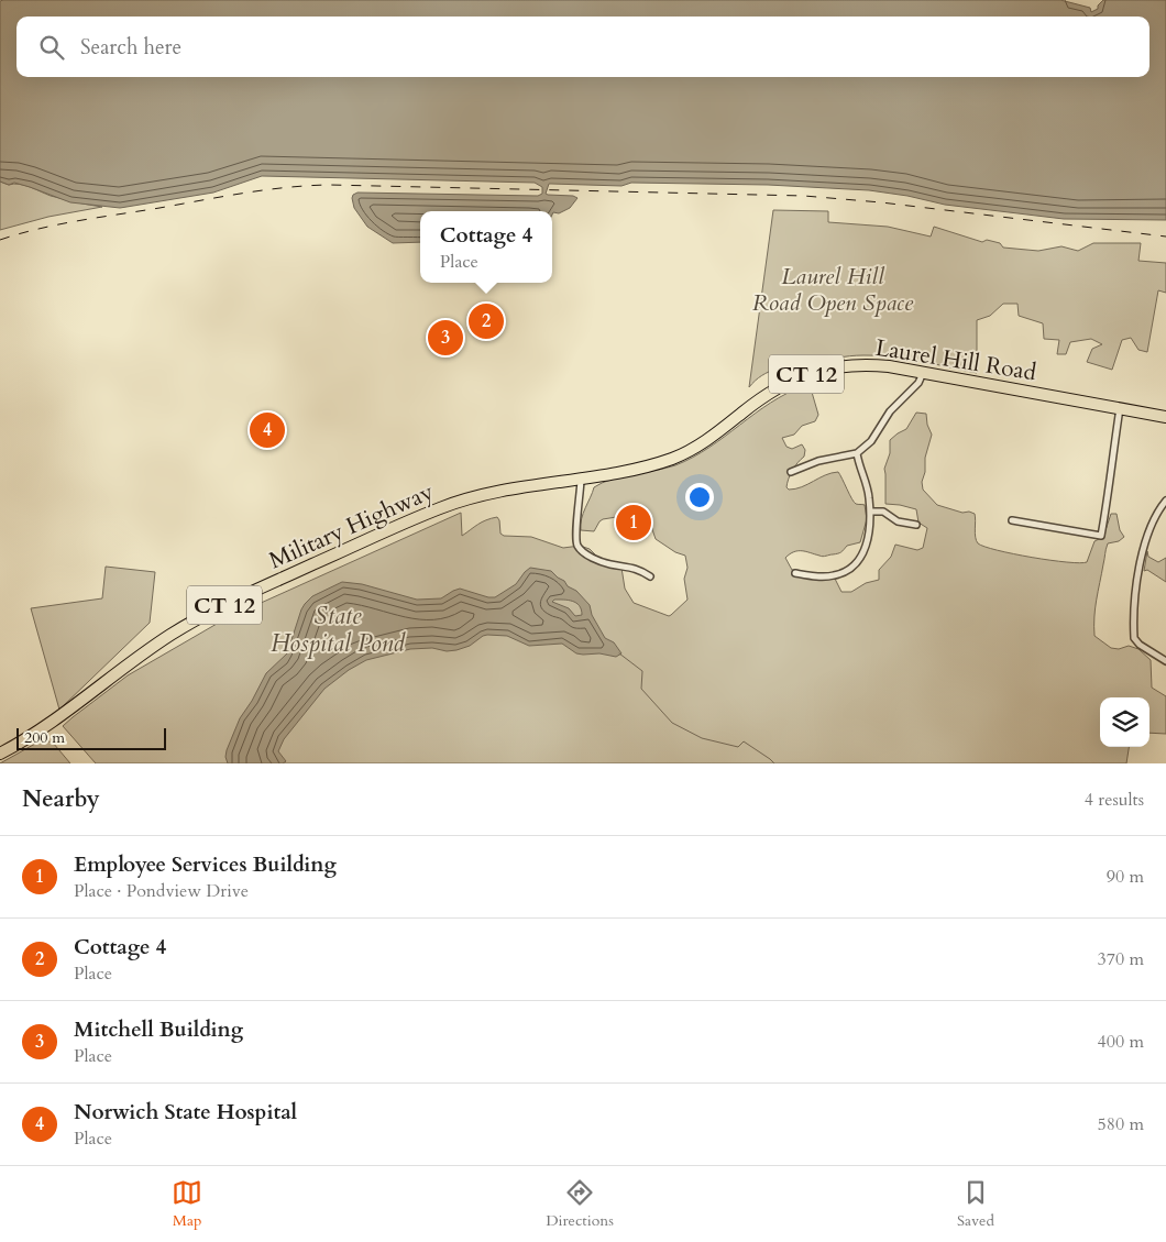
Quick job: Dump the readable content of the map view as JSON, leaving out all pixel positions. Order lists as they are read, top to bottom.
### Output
{
  "streets": {
    "highway": ["Laurel Hill Road", "CT 12", "Military Highway"]
  },
  "crossings": [
    ["Laurel Hill Road", "Military Highway"]
  ],
  "water": ["State Hospital Pond"],
  "parks": ["Laurel Hill Road Open Space"],
  "scale_bar": "200 m",
  "page": {
    "search": "Search here",
    "popup": ["Cottage 4", "Place"],
    "pins": [
      "2",
      "3",
      "4",
      "1"
    ],
    "scale": "200 m",
    "heading": ["Nearby", "4 results"],
    "list": [
      {
        "mark": "1",
        "name": "Employee Services Building",
        "note": "Place · Pondview Drive",
        "value": "90 m"
      },
      {
        "mark": "2",
        "name": "Cottage 4",
        "note": "Place",
        "value": "370 m"
      },
      {
        "mark": "3",
        "name": "Mitchell Building",
        "note": "Place",
        "value": "400 m"
      },
      {
        "mark": "4",
        "name": "Norwich State Hospital",
        "note": "Place",
        "value": "580 m"
      }
    ],
    "nav": ["Map", "Directions", "Saved"]
  }
}
